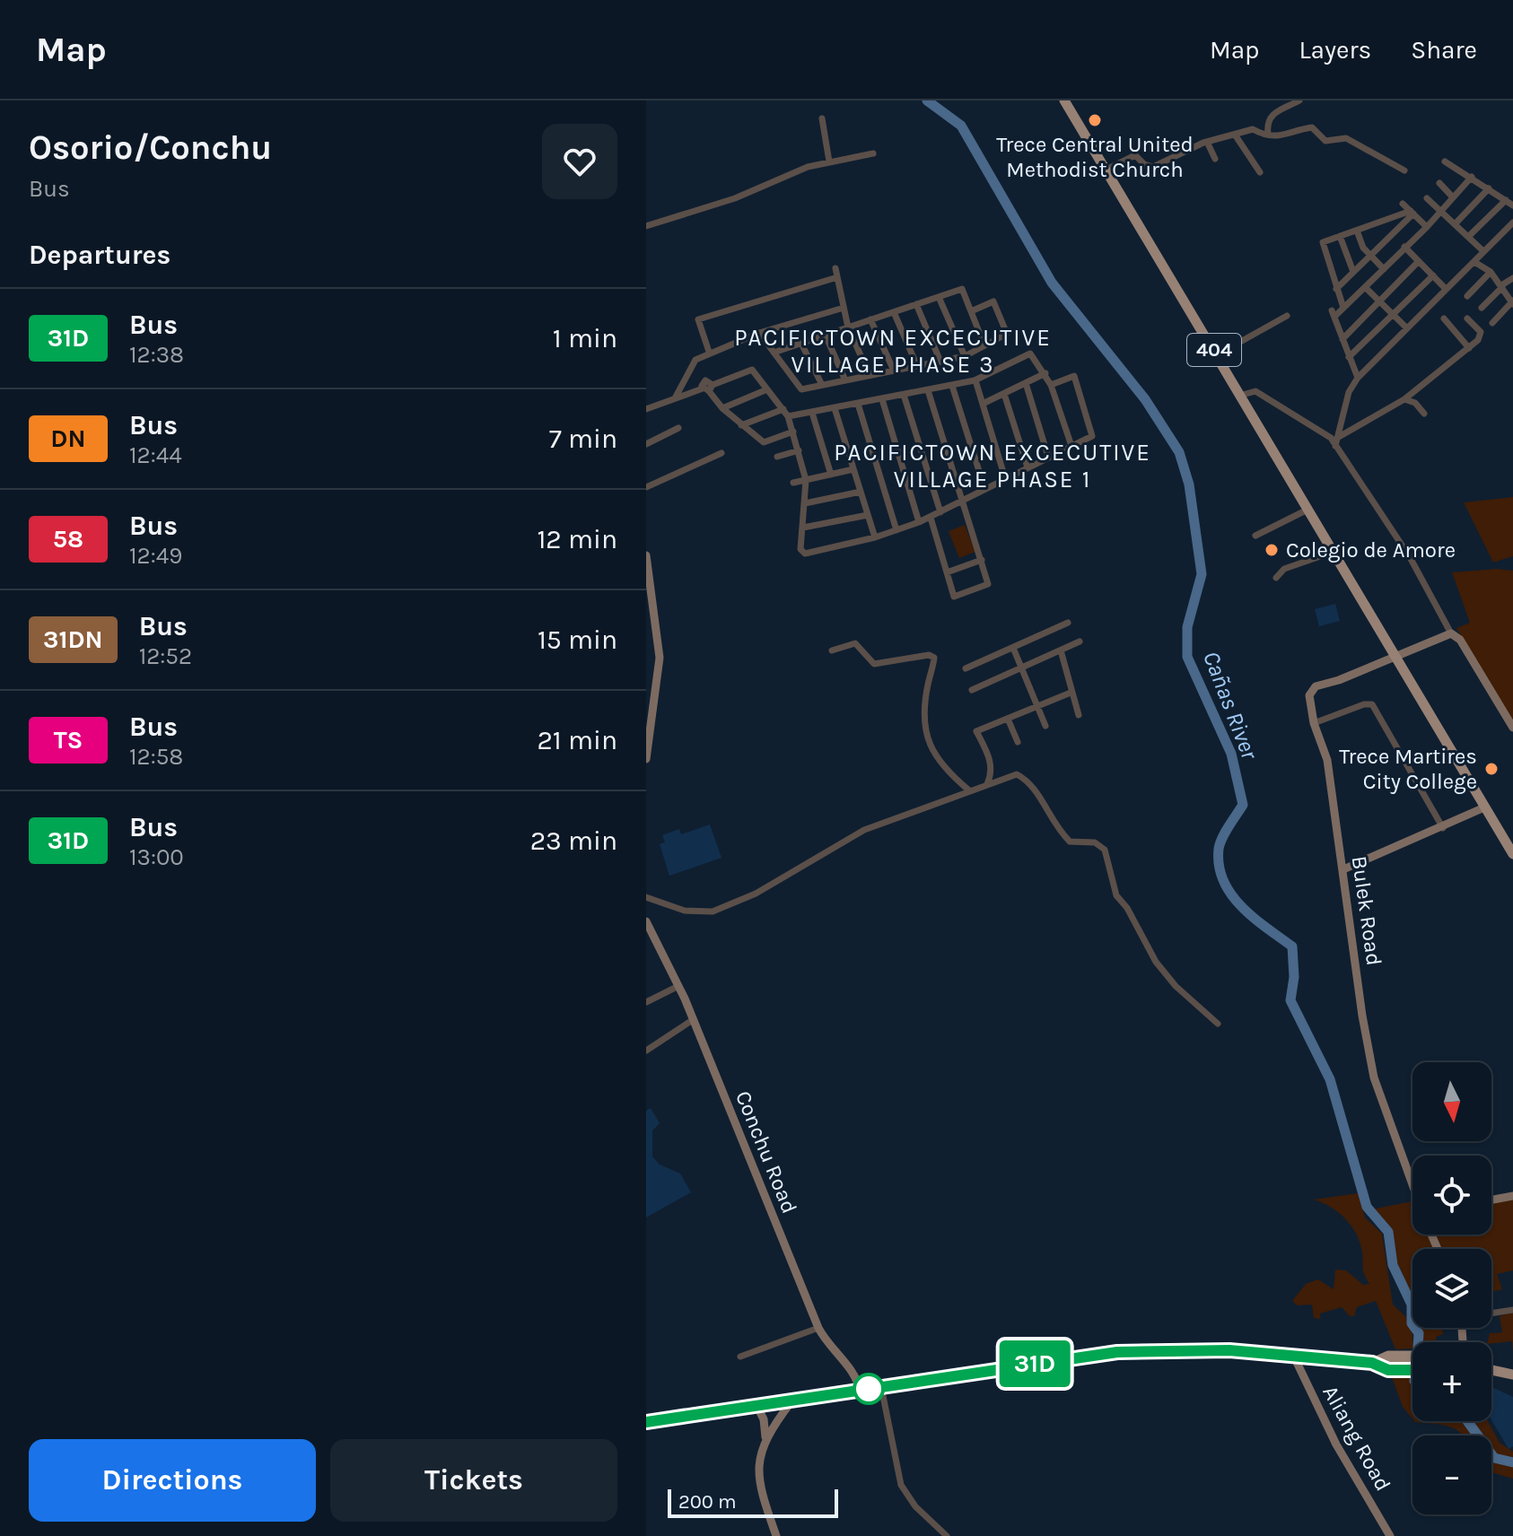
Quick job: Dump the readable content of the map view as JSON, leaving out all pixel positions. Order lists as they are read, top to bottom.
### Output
{
  "streets": {
    "main road": [
      "404",
      "Bulek Road",
      "Conchu Road",
      "Aliang Road"
    ]
  },
  "crossings": [
    ["404", "Bulek Road"]
  ],
  "districts": ["PACIFICTOWN EXCECUTIVE VILLAGE PHASE 3", "PACIFICTOWN EXCECUTIVE VILLAGE PHASE 1"],
  "water": ["Cañas River"],
  "places": ["Trece Central United Methodist Church", "Colegio de Amore", "Trece Martires City College"],
  "lines": ["bus line 31D"],
  "scale_bar": "200 m",
  "north": "bottom",
  "page": {
    "header": "Map",
    "nav": ["Map", "Layers", "Share"],
    "heading": [
      ["Osorio/Conchu", "Bus"],
      "Departures"
    ],
    "on_map": "31D",
    "list": [
      {
        "mark": "31D",
        "name": "Bus",
        "note": "12:38",
        "value": "1 min"
      },
      {
        "mark": "DN",
        "name": "Bus",
        "note": "12:44",
        "value": "7 min"
      },
      {
        "mark": "58",
        "name": "Bus",
        "note": "12:49",
        "value": "12 min"
      },
      {
        "mark": "31DN",
        "name": "Bus",
        "note": "12:52",
        "value": "15 min"
      },
      {
        "mark": "TS",
        "name": "Bus",
        "note": "12:58",
        "value": "21 min"
      },
      {
        "mark": "31D",
        "name": "Bus",
        "note": "13:00",
        "value": "23 min"
      }
    ],
    "map_buttons": ["+", "−"],
    "buttons": ["Directions", "Tickets"],
    "scale": "200 m"
  }
}
